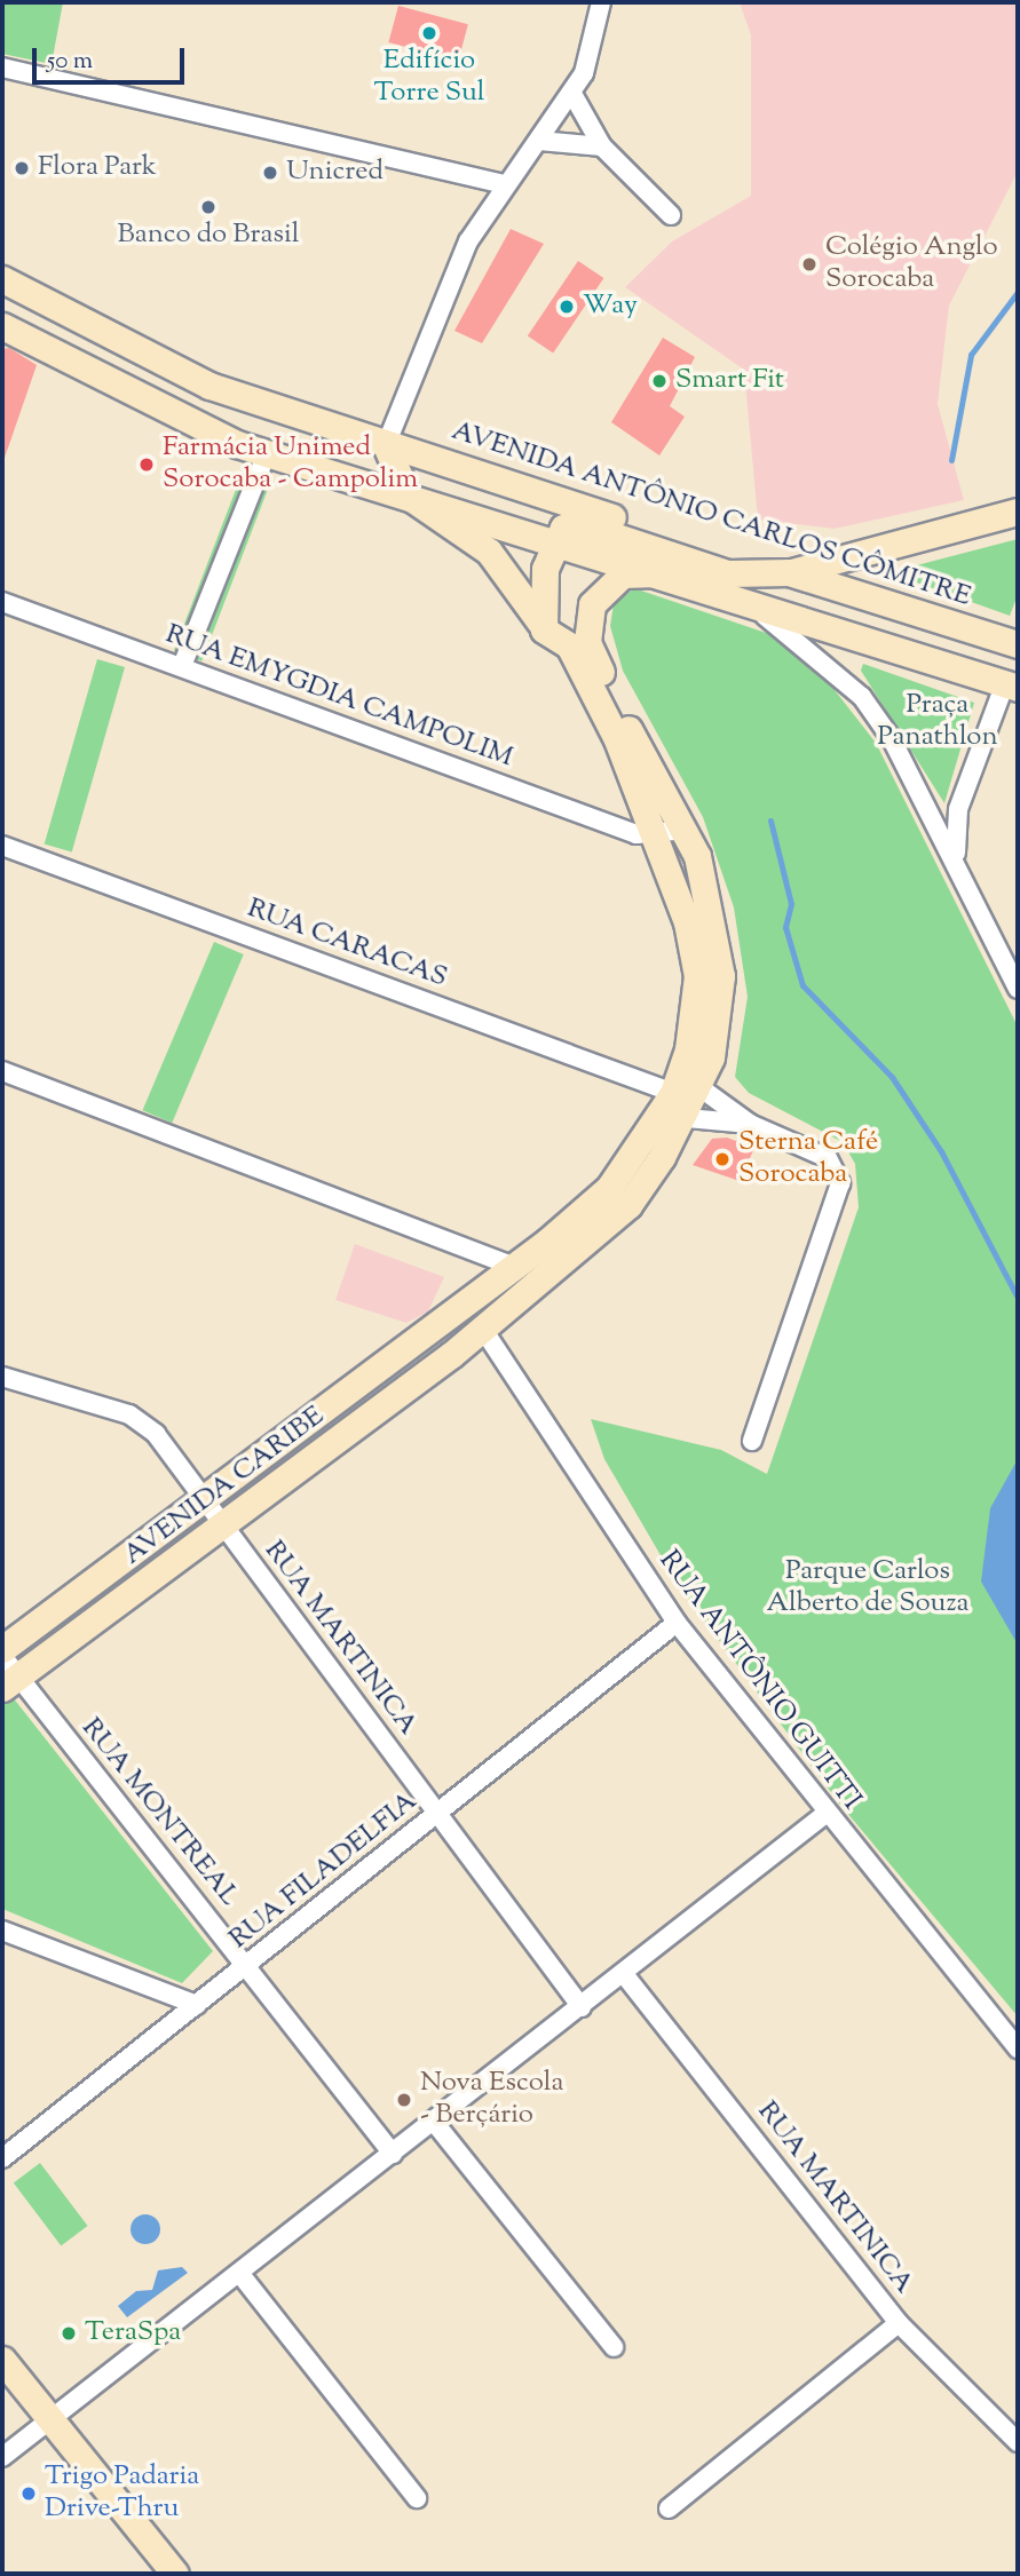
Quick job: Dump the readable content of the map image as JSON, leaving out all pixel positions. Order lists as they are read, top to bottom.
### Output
{
  "streets": {
    "street": [
      "AVENIDA ANTÔNIO CARLOS CÔMITRE",
      "RUA EMYGDIA CAMPOLIM",
      "RUA CARACAS",
      "AVENIDA CARIBE",
      "RUA MARTINICA",
      "RUA ANTÔNIO GUITTI",
      "RUA MONTREAL",
      "RUA FILADELFIA"
    ]
  },
  "crossings": [
    ["RUA EMYGDIA CAMPOLIM", "AVENIDA CARIBE"],
    ["RUA CARACAS", "AVENIDA CARIBE"],
    ["AVENIDA CARIBE", "RUA MARTINICA"],
    ["AVENIDA CARIBE", "RUA ANTÔNIO GUITTI"],
    ["AVENIDA CARIBE", "RUA MONTREAL"],
    ["RUA MARTINICA", "RUA FILADELFIA"],
    ["RUA ANTÔNIO GUITTI", "RUA FILADELFIA"],
    ["RUA MONTREAL", "RUA FILADELFIA"]
  ],
  "parks": ["Praça Panathlon", "Parque Carlos Alberto de Souza"],
  "places": [
    "Edifício Torre Sul",
    "Flora Park",
    "Unicred",
    "Banco do Brasil",
    "Colégio Anglo Sorocaba",
    "Way",
    "Smart Fit",
    "Farmácia Unimed Sorocaba - Campolim",
    "Sterna Café Sorocaba",
    "Nova Escola - Berçário",
    "TeraSpa",
    "Trigo Padaria Drive-Thru"
  ],
  "scale_bar": "50 m"
}
